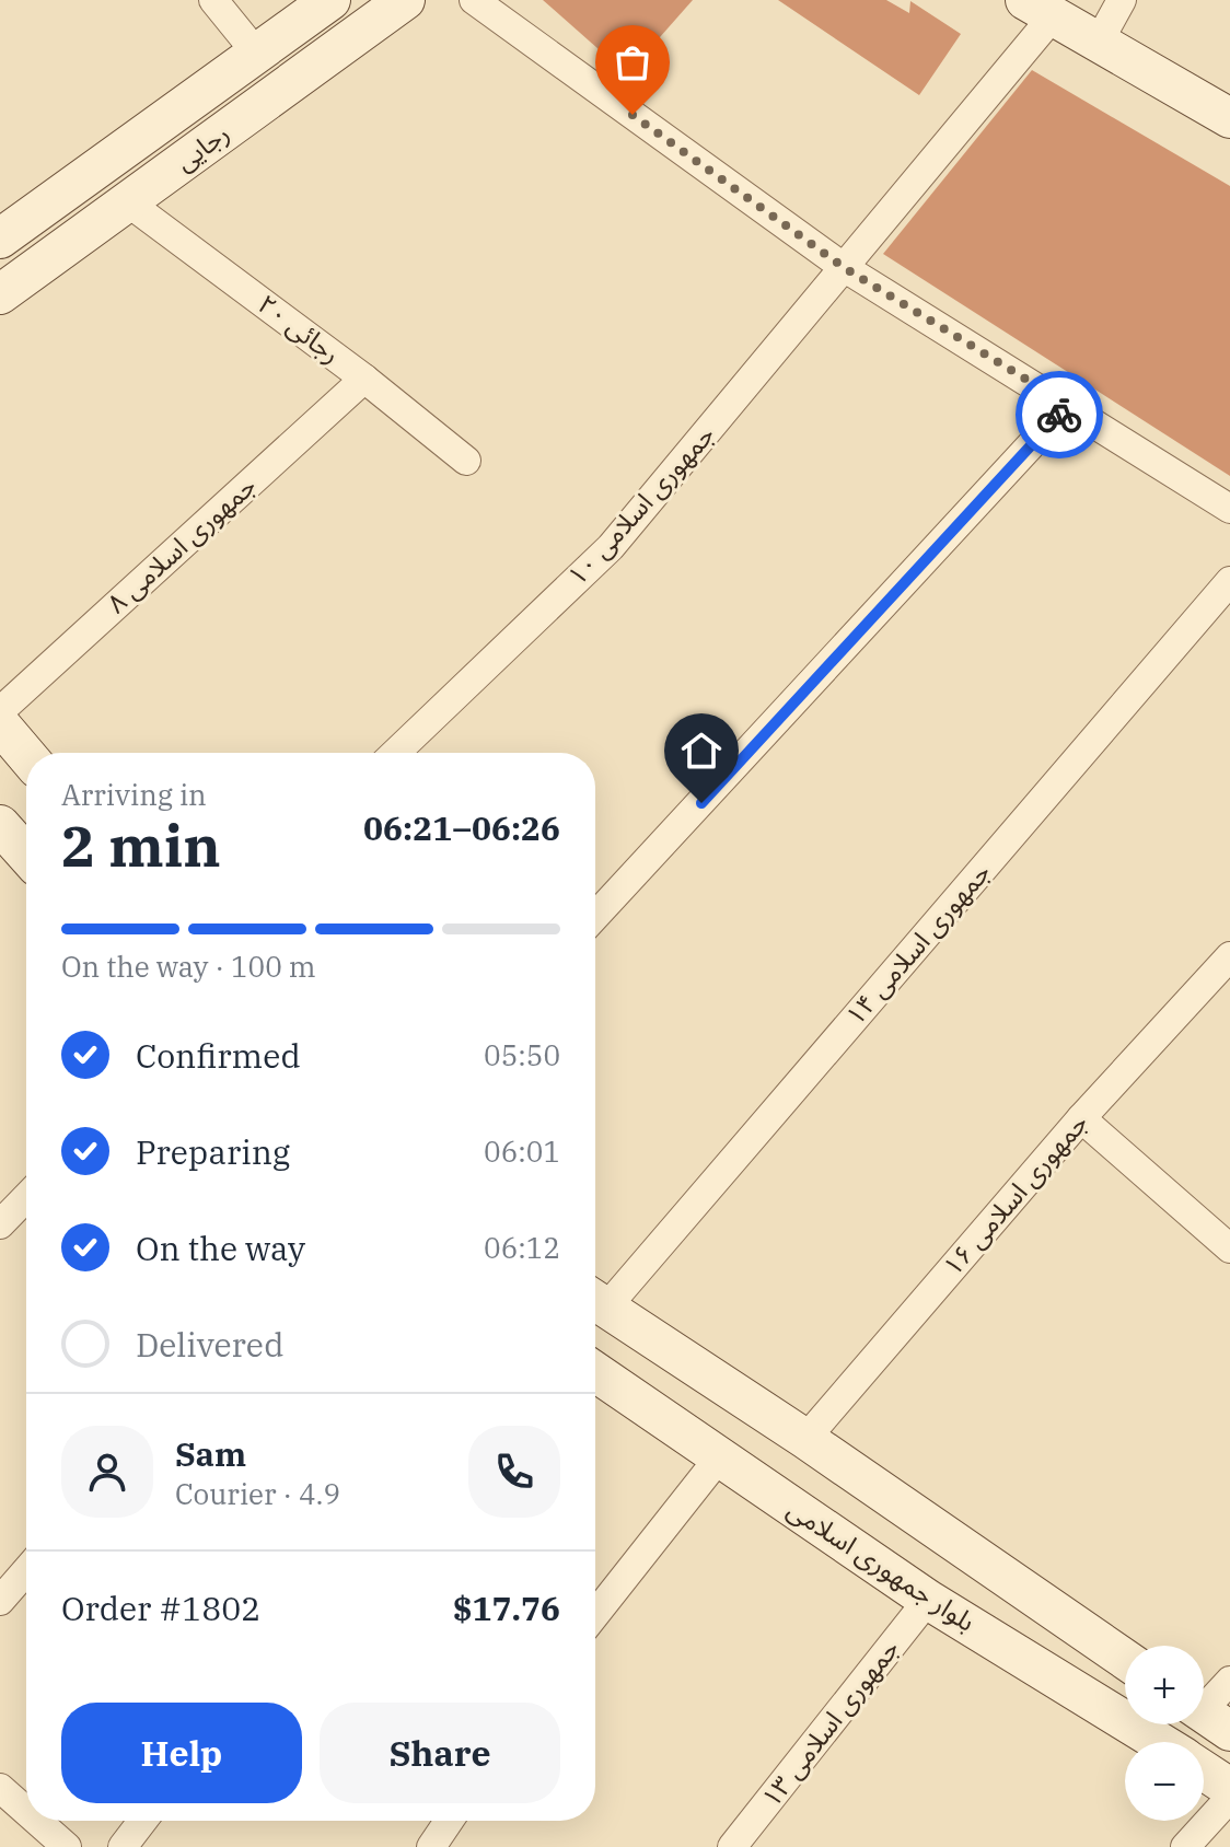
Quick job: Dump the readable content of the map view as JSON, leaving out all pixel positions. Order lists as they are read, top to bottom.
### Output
{
  "streets": {
    "main road": ["رجایی", "بلوار جمهوری اسلامی"],
    "street": [
      "رجائی ۲۰",
      "جمهوری اسلامی ۱۰",
      "جمهوری اسلامی ۸",
      "جمهوری اسلامی ۱۴",
      "جمهوری اسلامی ۱۶",
      "جمهوری اسلامی ۱۳"
    ]
  },
  "crossings": [
    ["رجایی", "رجائی ۲۰"],
    ["رجائی ۲۰", "جمهوری اسلامی ۸"],
    ["بلوار جمهوری اسلامی", "جمهوری اسلامی ۱۳"]
  ],
  "page": {
    "heading": ["2 min", "Arriving in", "06:21–06:26"],
    "panel": [
      "Sam",
      "Courier · 4.9",
      "Order #1802",
      "$17.76"
    ],
    "bar": "On the way · 100 m",
    "list": [
      ["Confirmed", "05:50"],
      ["Preparing", "06:01"],
      ["On the way", "06:12"],
      "Delivered"
    ],
    "map_buttons": ["+", "−"],
    "buttons": ["Help", "Share"]
  }
}
